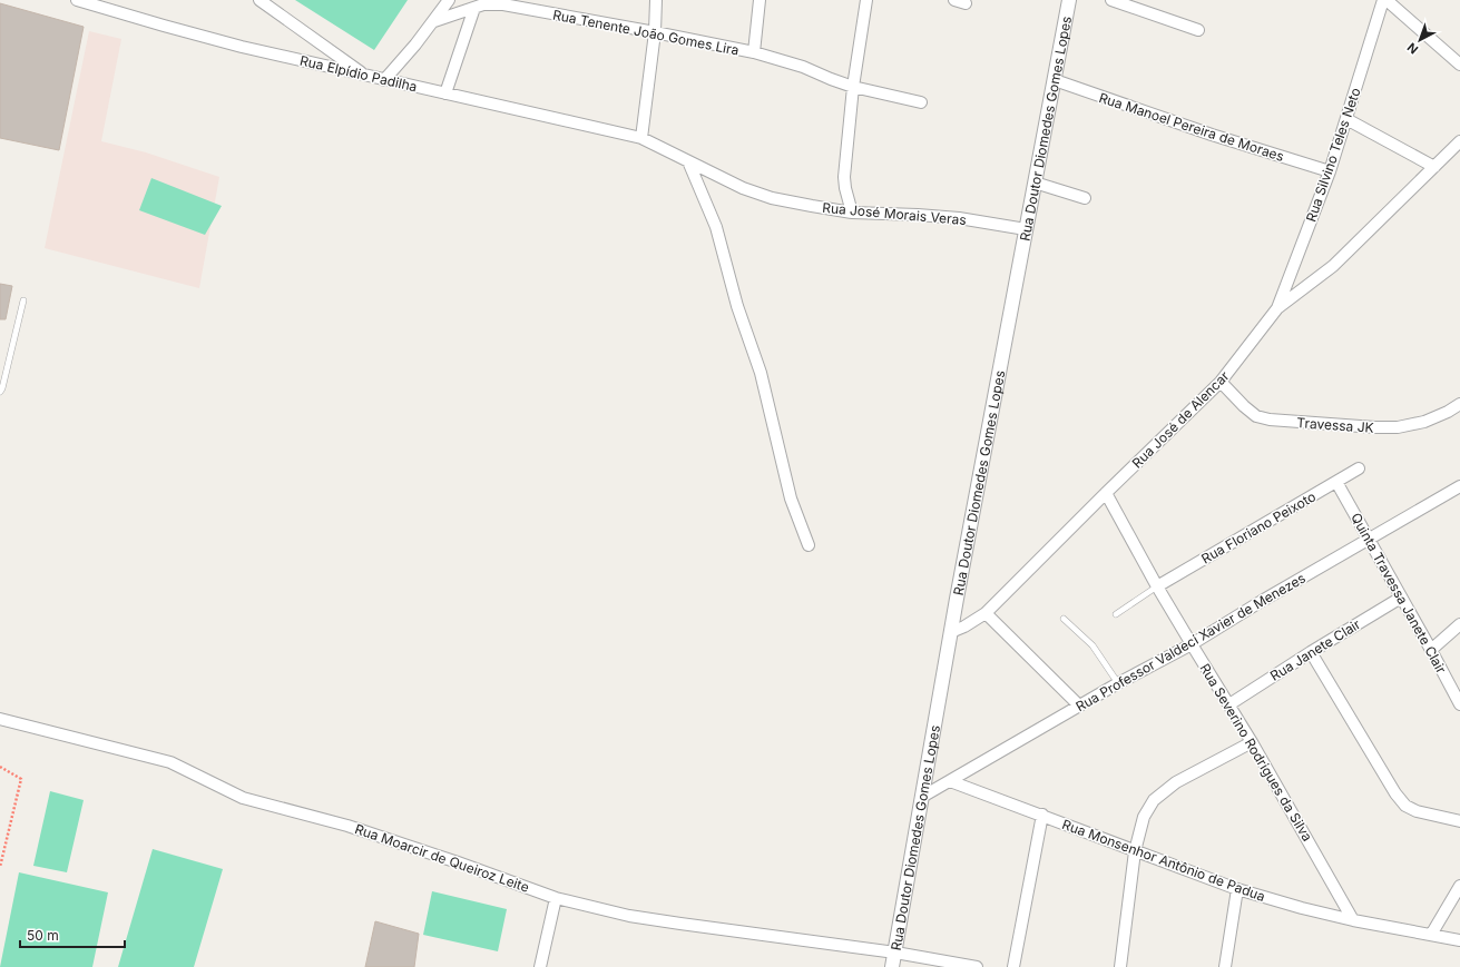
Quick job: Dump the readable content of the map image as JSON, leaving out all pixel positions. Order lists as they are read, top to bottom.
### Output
{
  "streets": {
    "street": [
      "Rua Tenente João Gomes Lira",
      "Rua Elpídio Padilha",
      "Rua Manoel Pereira de Moraes",
      "Rua Doutor Diomedes Gomes Lopes",
      "Rua Silvino Teles Neto",
      "Rua José Morais Veras",
      "Rua José de Alencar",
      "Travessa JK",
      "Rua Floriano Peixoto",
      "Quinta Travessa Janete Clair",
      "Rua Professor Valdeci Xavier de Menezes",
      "Rua Janete Clair",
      "Rua Severino Rodrigues da Silva",
      "Rua Moarcir de Queiroz Leite",
      "Rua Monsenhor Antônio de Padua"
    ]
  },
  "crossings": [
    ["Rua Elpídio Padilha", "Rua José Morais Veras"],
    ["Rua Manoel Pereira de Moraes", "Rua Doutor Diomedes Gomes Lopes"],
    ["Rua Manoel Pereira de Moraes", "Rua Silvino Teles Neto"],
    ["Rua Doutor Diomedes Gomes Lopes", "Rua José Morais Veras"],
    ["Rua Doutor Diomedes Gomes Lopes", "Rua José de Alencar"],
    ["Rua Doutor Diomedes Gomes Lopes", "Rua Professor Valdeci Xavier de Menezes"],
    ["Rua Doutor Diomedes Gomes Lopes", "Rua Moarcir de Queiroz Leite"],
    ["Rua Silvino Teles Neto", "Rua José de Alencar"],
    ["Rua José de Alencar", "Travessa JK"],
    ["Rua José de Alencar", "Rua Severino Rodrigues da Silva"],
    ["Rua Floriano Peixoto", "Quinta Travessa Janete Clair"],
    ["Rua Floriano Peixoto", "Rua Severino Rodrigues da Silva"],
    ["Quinta Travessa Janete Clair", "Rua Professor Valdeci Xavier de Menezes"],
    ["Quinta Travessa Janete Clair", "Rua Janete Clair"],
    ["Rua Professor Valdeci Xavier de Menezes", "Rua Severino Rodrigues da Silva"],
    ["Rua Professor Valdeci Xavier de Menezes", "Rua Monsenhor Antônio de Padua"],
    ["Rua Janete Clair", "Rua Severino Rodrigues da Silva"],
    ["Rua Severino Rodrigues da Silva", "Rua Monsenhor Antônio de Padua"]
  ],
  "scale_bar": "50 m",
  "north": "bottom left"
}
